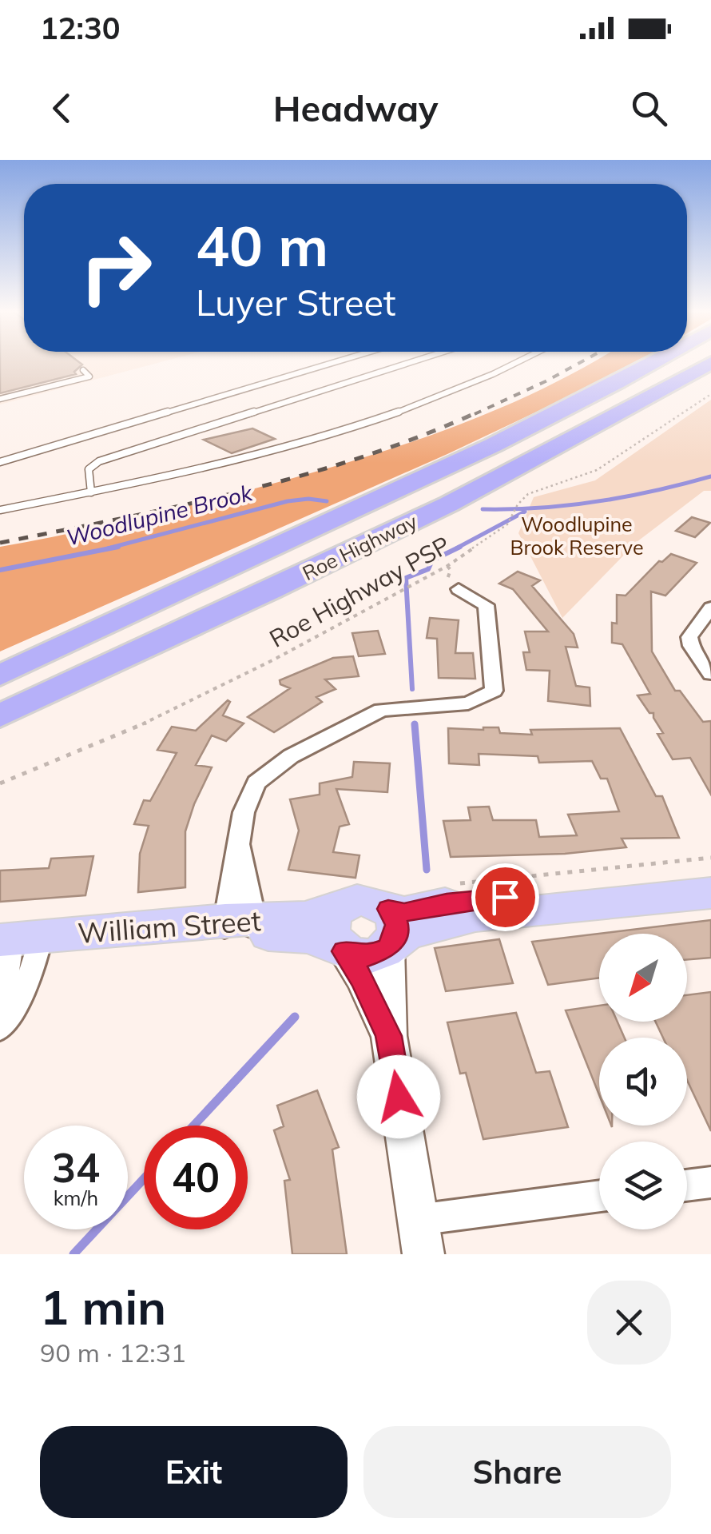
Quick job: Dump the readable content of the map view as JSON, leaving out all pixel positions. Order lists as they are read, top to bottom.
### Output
{
  "streets": {
    "highway": ["Roe Highway"],
    "main road": ["William Street"],
    "path": ["Roe Highway PSP"]
  },
  "water": ["Woodlupine Brook"],
  "parks": ["Woodlupine Brook Reserve"],
  "north": "bottom left",
  "page": {
    "status": "12:30",
    "header": "Headway",
    "turn": ["40 m", "Luyer Street"],
    "speed": "34 km/h",
    "limit": "40",
    "heading": ["1 min", "90 m · 12:31"],
    "buttons": ["Exit", "Share"]
  }
}
